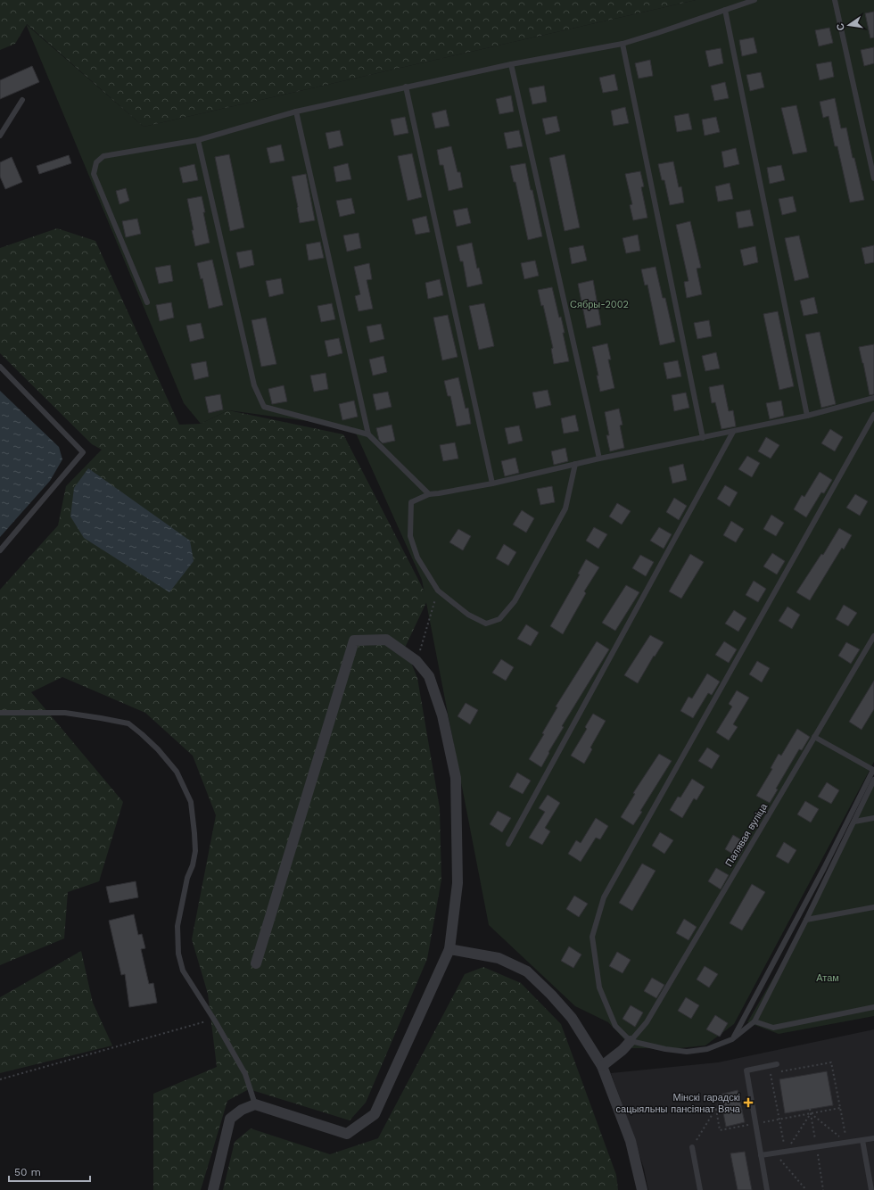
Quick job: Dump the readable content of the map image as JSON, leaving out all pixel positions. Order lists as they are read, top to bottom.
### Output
{
  "streets": {
    "lane": ["Палявая вуліца"]
  },
  "parks": ["Сябры-2002", "Атам"],
  "places": {
    "health": ["Мінскі гарадскі сацыяльны пансіянат Вяча"]
  },
  "scale_bar": "50 m",
  "north": "left"
}
